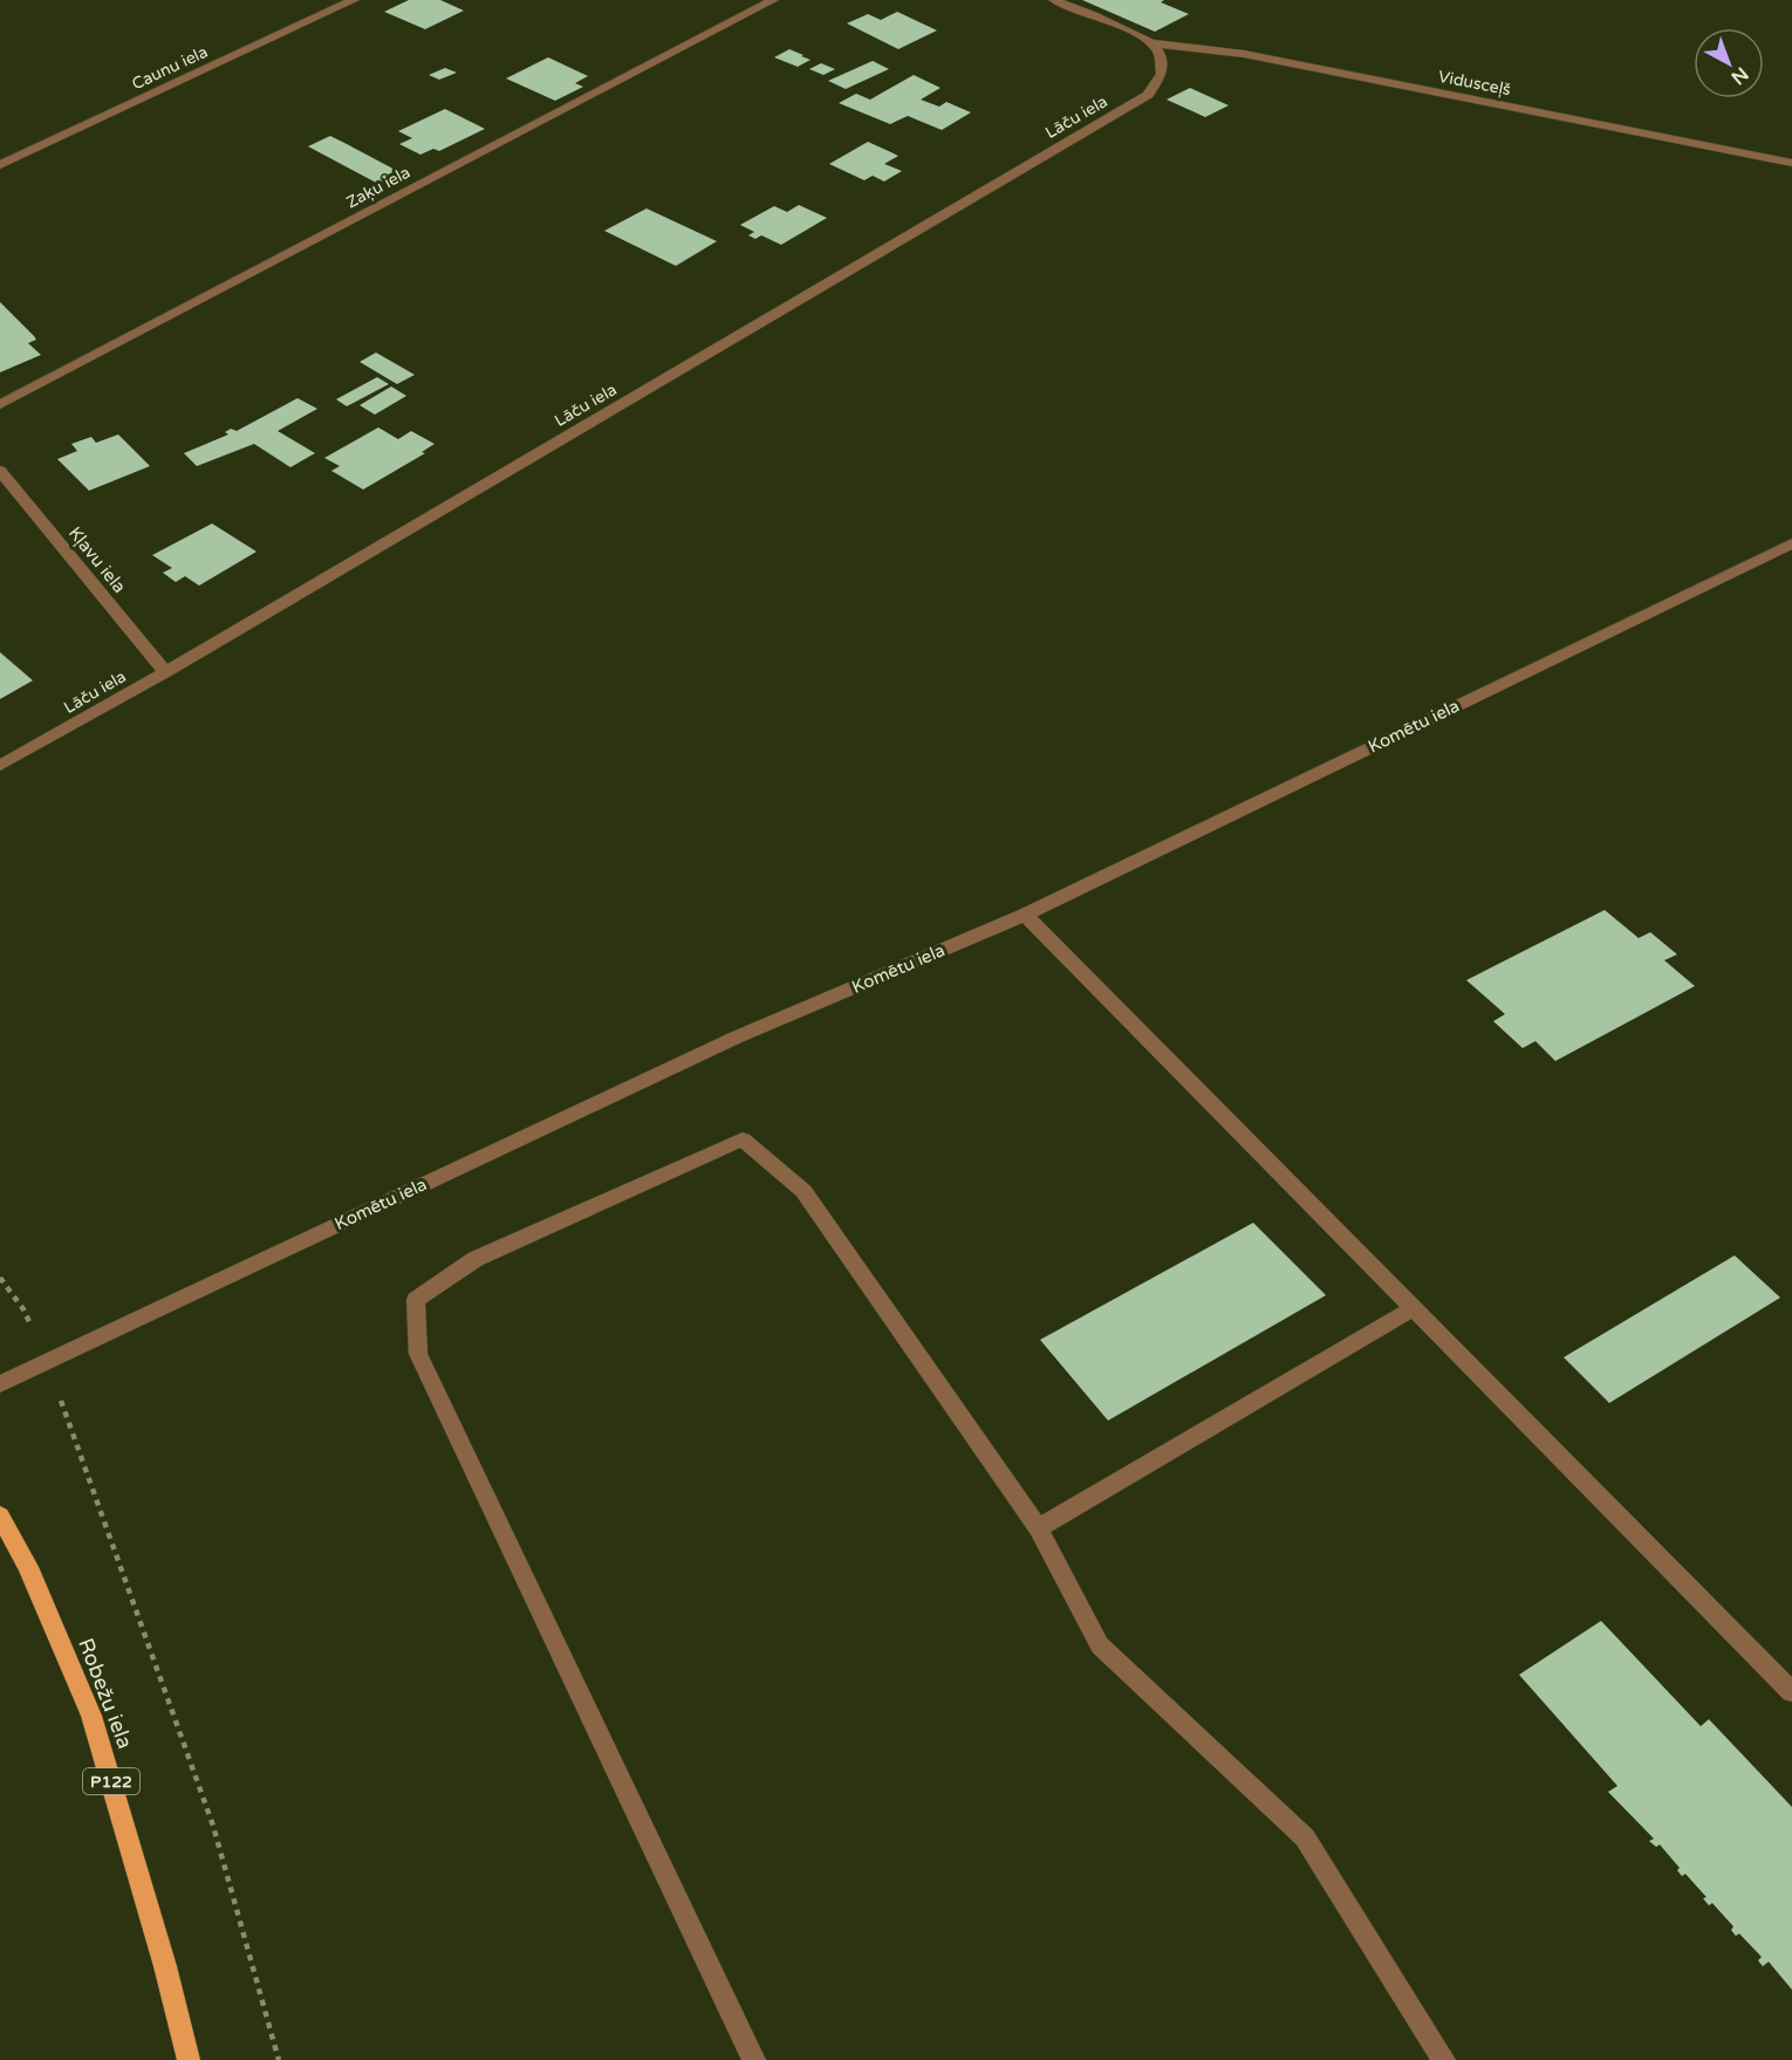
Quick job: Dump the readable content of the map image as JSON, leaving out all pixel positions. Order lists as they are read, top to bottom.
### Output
{
  "streets": {
    "main road": ["Robežu iela", "P122"],
    "street": [
      "Caunu iela",
      "Vidusceļš",
      "Lāču iela",
      "Zaķu iela",
      "Kļavu iela",
      "Komētu iela"
    ]
  },
  "crossings": [
    ["Vidusceļš", "Lāču iela"],
    ["Lāču iela", "Kļavu iela"]
  ],
  "north": "bottom right"
}
